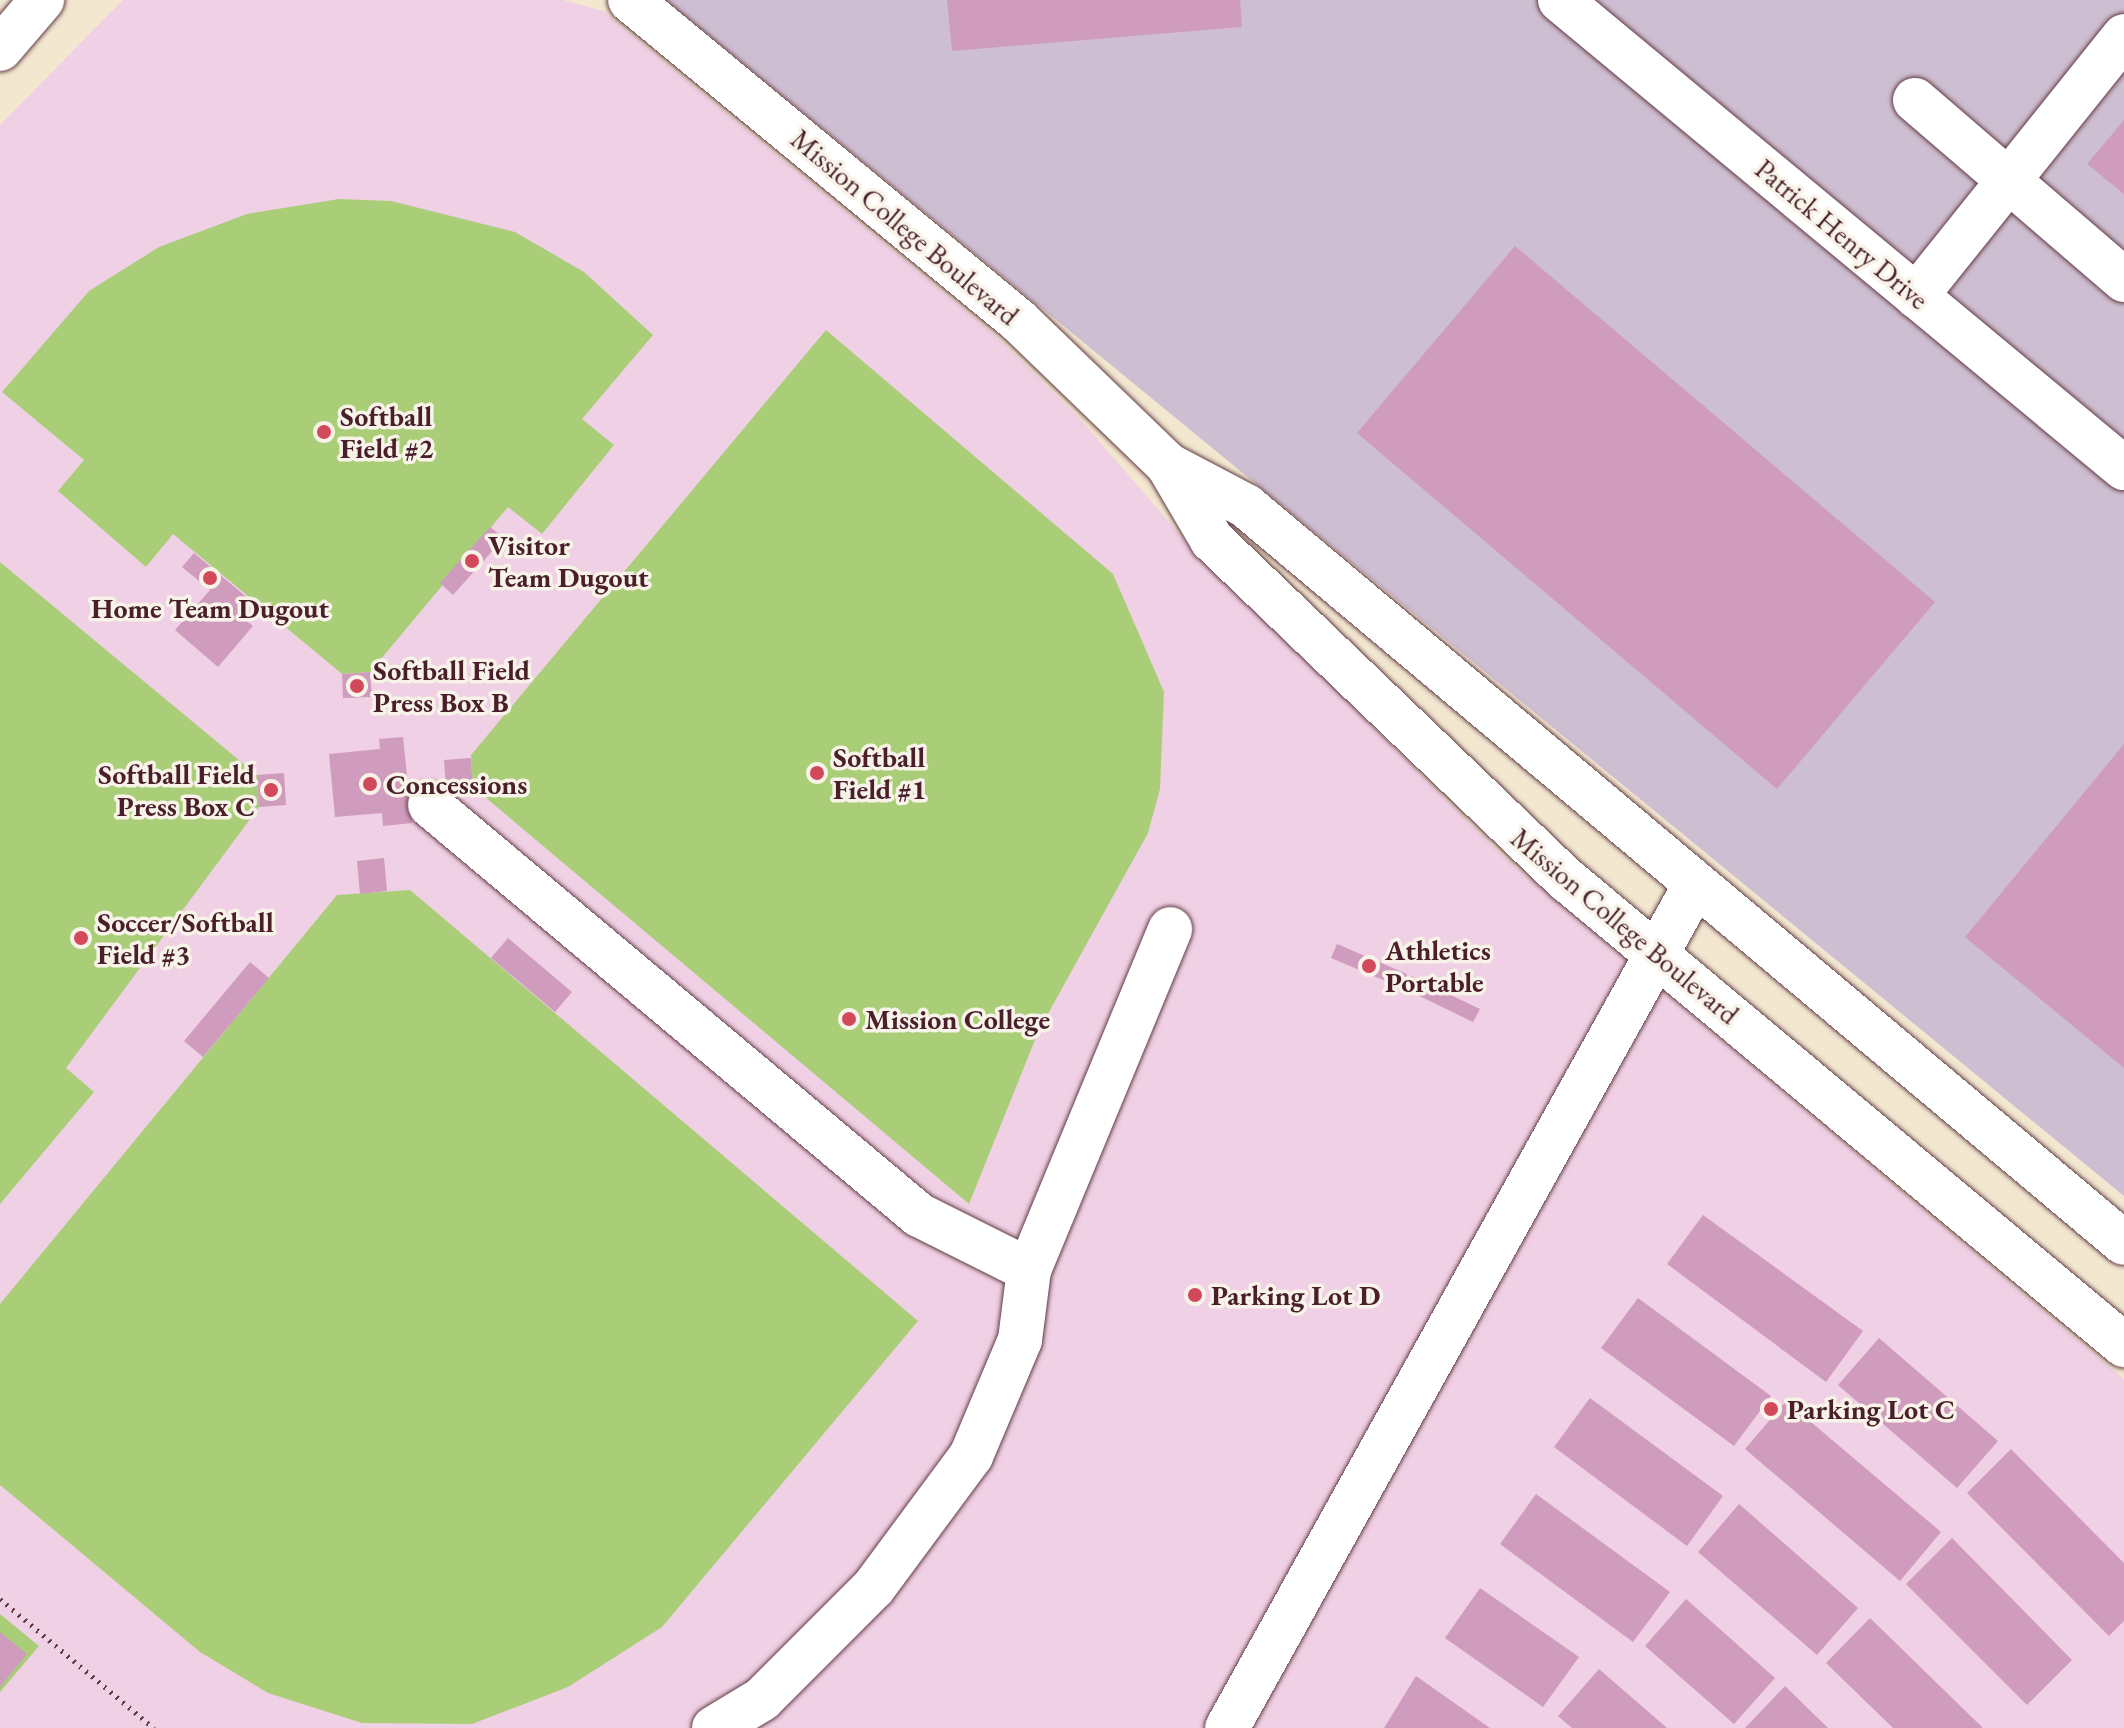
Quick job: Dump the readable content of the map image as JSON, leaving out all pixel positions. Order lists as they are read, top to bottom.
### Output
{
  "streets": {
    "street": ["Mission College Boulevard", "Patrick Henry Drive"]
  },
  "places": [
    "Softball Field #2",
    "Visitor Team Dugout",
    "Home Team Dugout",
    "Softball Field Press Box B",
    "Softball Field #1",
    "Concessions",
    "Softball Field Press Box C",
    "Soccer/Softball Field #3",
    "Athletics Portable",
    "Mission College",
    "Parking Lot D",
    "Parking Lot C"
  ]
}
